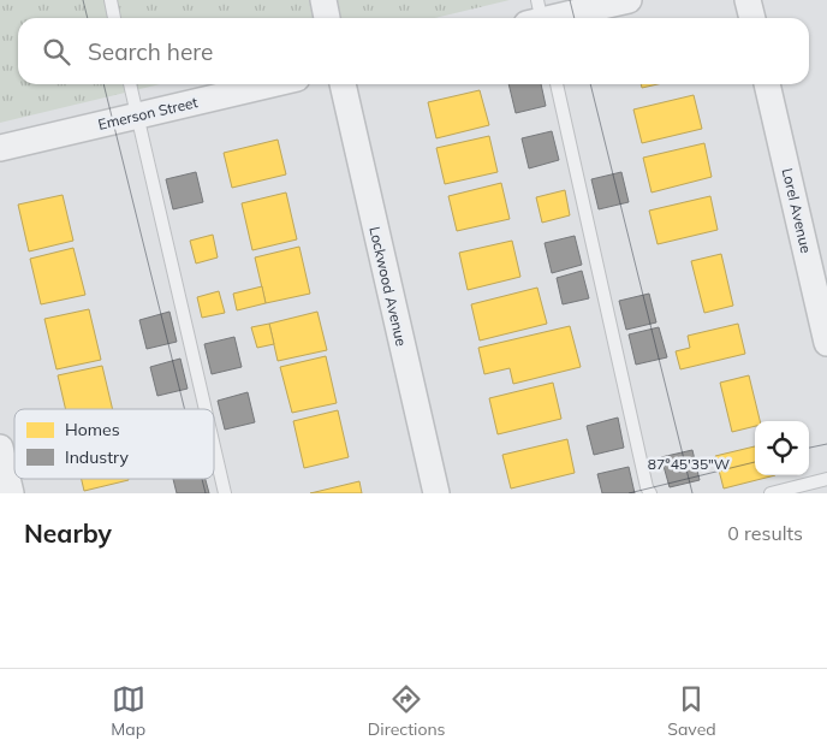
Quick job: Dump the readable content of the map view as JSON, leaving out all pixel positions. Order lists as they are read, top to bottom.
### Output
{
  "streets": {
    "street": ["Emerson Street", "Lorel Avenue", "Lockwood Avenue"]
  },
  "legend": ["Homes", "Industry"],
  "page": {
    "search": "Search here",
    "heading": ["Nearby", "0 results"],
    "nav": ["Map", "Directions", "Saved"]
  },
  "coordinates": ["87°45'35\"W"]
}
